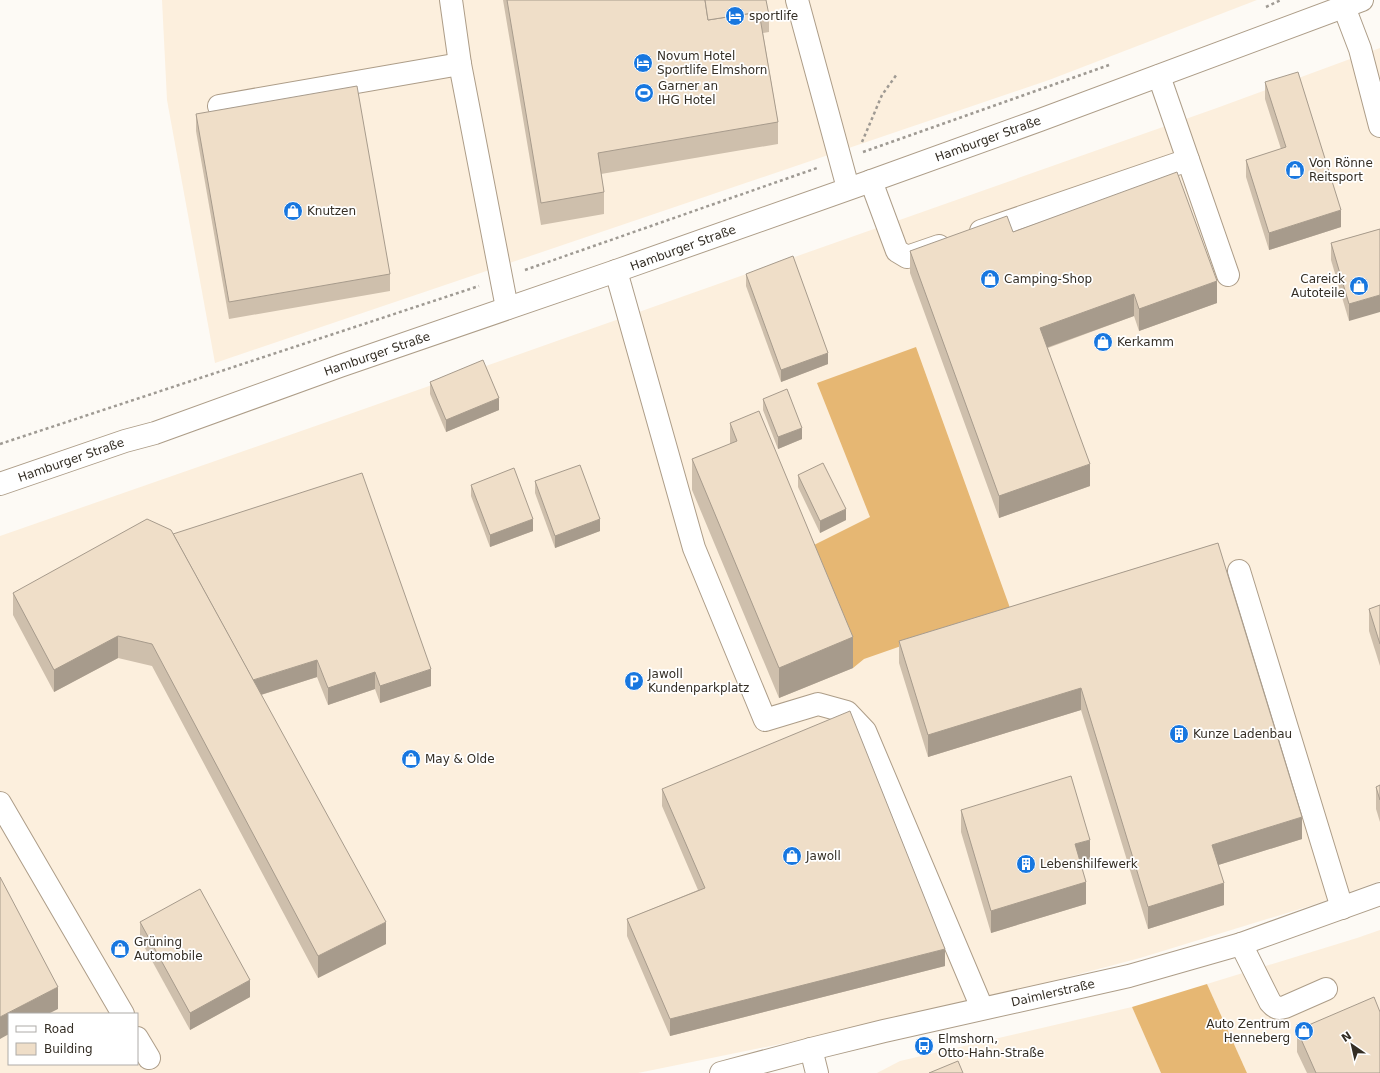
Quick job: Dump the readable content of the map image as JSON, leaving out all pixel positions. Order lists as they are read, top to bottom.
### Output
{
  "streets": {
    "main road": ["Hamburger Straße", "Daimlerstraße"]
  },
  "places": {
    "hotel": ["sportlife", "Novum Hotel Sportlife Elmshorn"],
    "sports": ["Garner an IHG Hotel"],
    "shop": [
      "Von Rönne Reitsport",
      "Knutzen",
      "Camping-Shop",
      "Careick Autoteile",
      "Kerkamm",
      "May & Olde",
      "Jawoll",
      "Grüning Automobile",
      "Auto Zentrum Henneberg"
    ],
    "parking": ["Jawoll Kundenparkplatz"],
    "building": ["Kunze Ladenbau", "Lebenshilfewerk"],
    "bus stop": ["Elmshorn, Otto-Hahn-Straße"]
  },
  "legend": ["Road", "Building"],
  "north": "top left"
}
